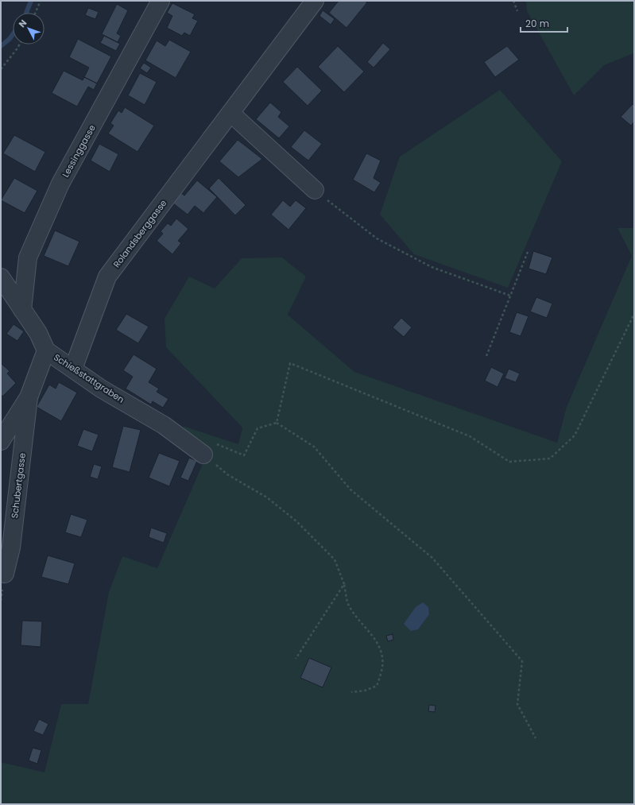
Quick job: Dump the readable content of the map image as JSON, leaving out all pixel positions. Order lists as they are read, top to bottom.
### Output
{
  "streets": {
    "street": [
      "Lessinggasse",
      "Rolandsberggasse",
      "Schießstattgraben",
      "Schubertgasse"
    ]
  },
  "crossings": [
    ["Lessinggasse", "Schießstattgraben"],
    ["Rolandsberggasse", "Schießstattgraben"],
    ["Schießstattgraben", "Schubertgasse"]
  ],
  "scale_bar": "20 m",
  "north": "top left"
}
